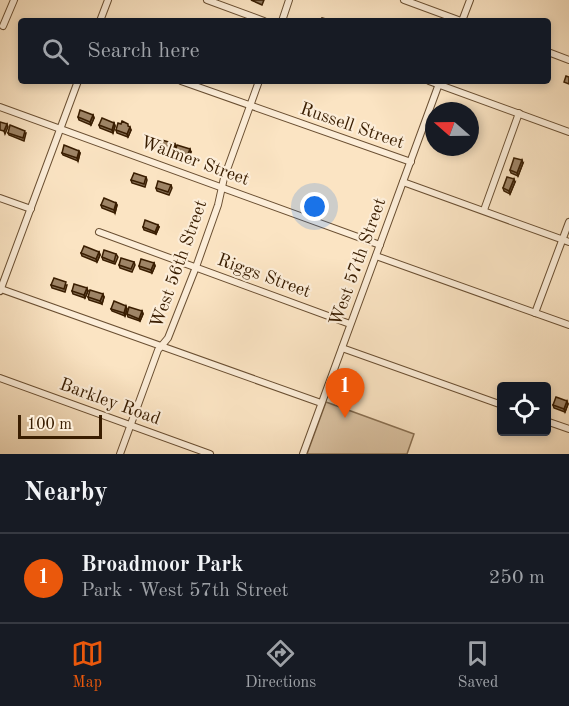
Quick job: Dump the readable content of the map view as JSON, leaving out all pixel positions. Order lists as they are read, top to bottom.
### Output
{
  "streets": {
    "street": [
      "Russell Street",
      "Walmer Street",
      "West 57th Street",
      "West 56th Street",
      "Riggs Street",
      "Barkley Road"
    ]
  },
  "crossings": [
    ["Russell Street", "West 57th Street"],
    ["Russell Street", "West 56th Street"],
    ["Walmer Street", "West 57th Street"],
    ["Walmer Street", "West 56th Street"],
    ["West 57th Street", "Riggs Street"],
    ["West 56th Street", "Riggs Street"],
    ["West 56th Street", "Barkley Road"]
  ],
  "scale_bar": "100 m",
  "north": "left",
  "page": {
    "search": "Search here",
    "pins": "1",
    "scale": "100 m",
    "heading": "Nearby",
    "list": [
      {
        "mark": "1",
        "name": "Broadmoor Park",
        "note": "Park · West 57th Street",
        "value": "250 m"
      }
    ],
    "nav": ["Map", "Directions", "Saved"]
  }
}
